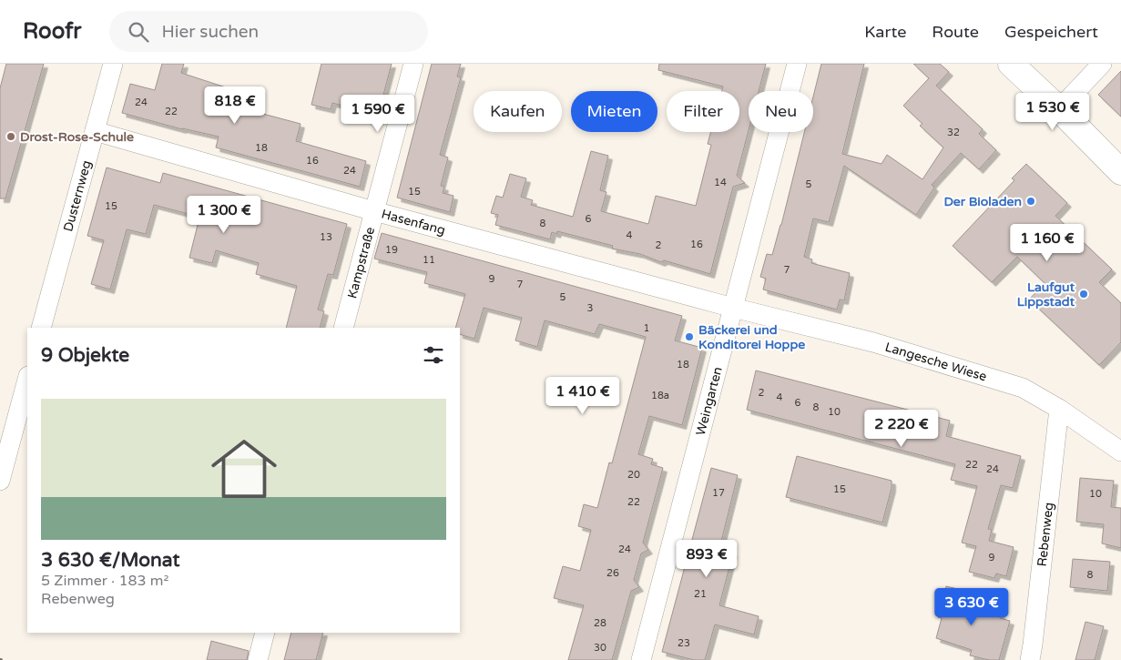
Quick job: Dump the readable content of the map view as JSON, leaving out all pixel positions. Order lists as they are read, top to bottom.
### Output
{
  "streets": {
    "street": [
      "Dusternweg",
      "Hasenfang",
      "Kampstraße",
      "Langesche Wiese",
      "Weingarten",
      "Rebenweg"
    ]
  },
  "crossings": [
    ["Dusternweg", "Hasenfang"],
    ["Hasenfang", "Kampstraße"],
    ["Hasenfang", "Langesche Wiese"],
    ["Hasenfang", "Weingarten"],
    ["Langesche Wiese", "Weingarten"],
    ["Langesche Wiese", "Rebenweg"]
  ],
  "places": [
    "Drost-Rose-Schule",
    "Der Bioladen",
    "Laufgut Lippstadt",
    "Bäckerei und Konditorei Hoppe"
  ],
  "house_numbers": [
    "24",
    "22",
    "32",
    "18",
    "16",
    "24",
    "14",
    "5",
    "15",
    "15",
    "6",
    "8",
    "4",
    "13",
    "16",
    "2",
    "19",
    "11",
    "7",
    "9",
    "7",
    "5",
    "3",
    "1",
    "18",
    "2",
    "18a",
    "4",
    "6",
    "8",
    "10",
    "22",
    "24",
    "20",
    "15",
    "17",
    "10",
    "22",
    "24",
    "9",
    "26",
    "8",
    "21",
    "28",
    "23",
    "30"
  ],
  "page": {
    "header": "Roofr",
    "search": "Hier suchen",
    "nav": ["Karte", "Route", "Gespeichert"],
    "price": [
      "818 €",
      "1 530 €",
      "1 590 €",
      "1 300 €",
      "1 160 €",
      "1 410 €",
      "2 220 €",
      "893 €",
      "3 630 €"
    ],
    "chip": [
      "Kaufen",
      "Mieten",
      "Filter",
      "Neu"
    ],
    "heading": "9 Objekte",
    "list": [
      {
        "name": "3 630 €/Monat",
        "note": "5 Zimmer · 183 m² · Rebenweg"
      }
    ]
  }
}
